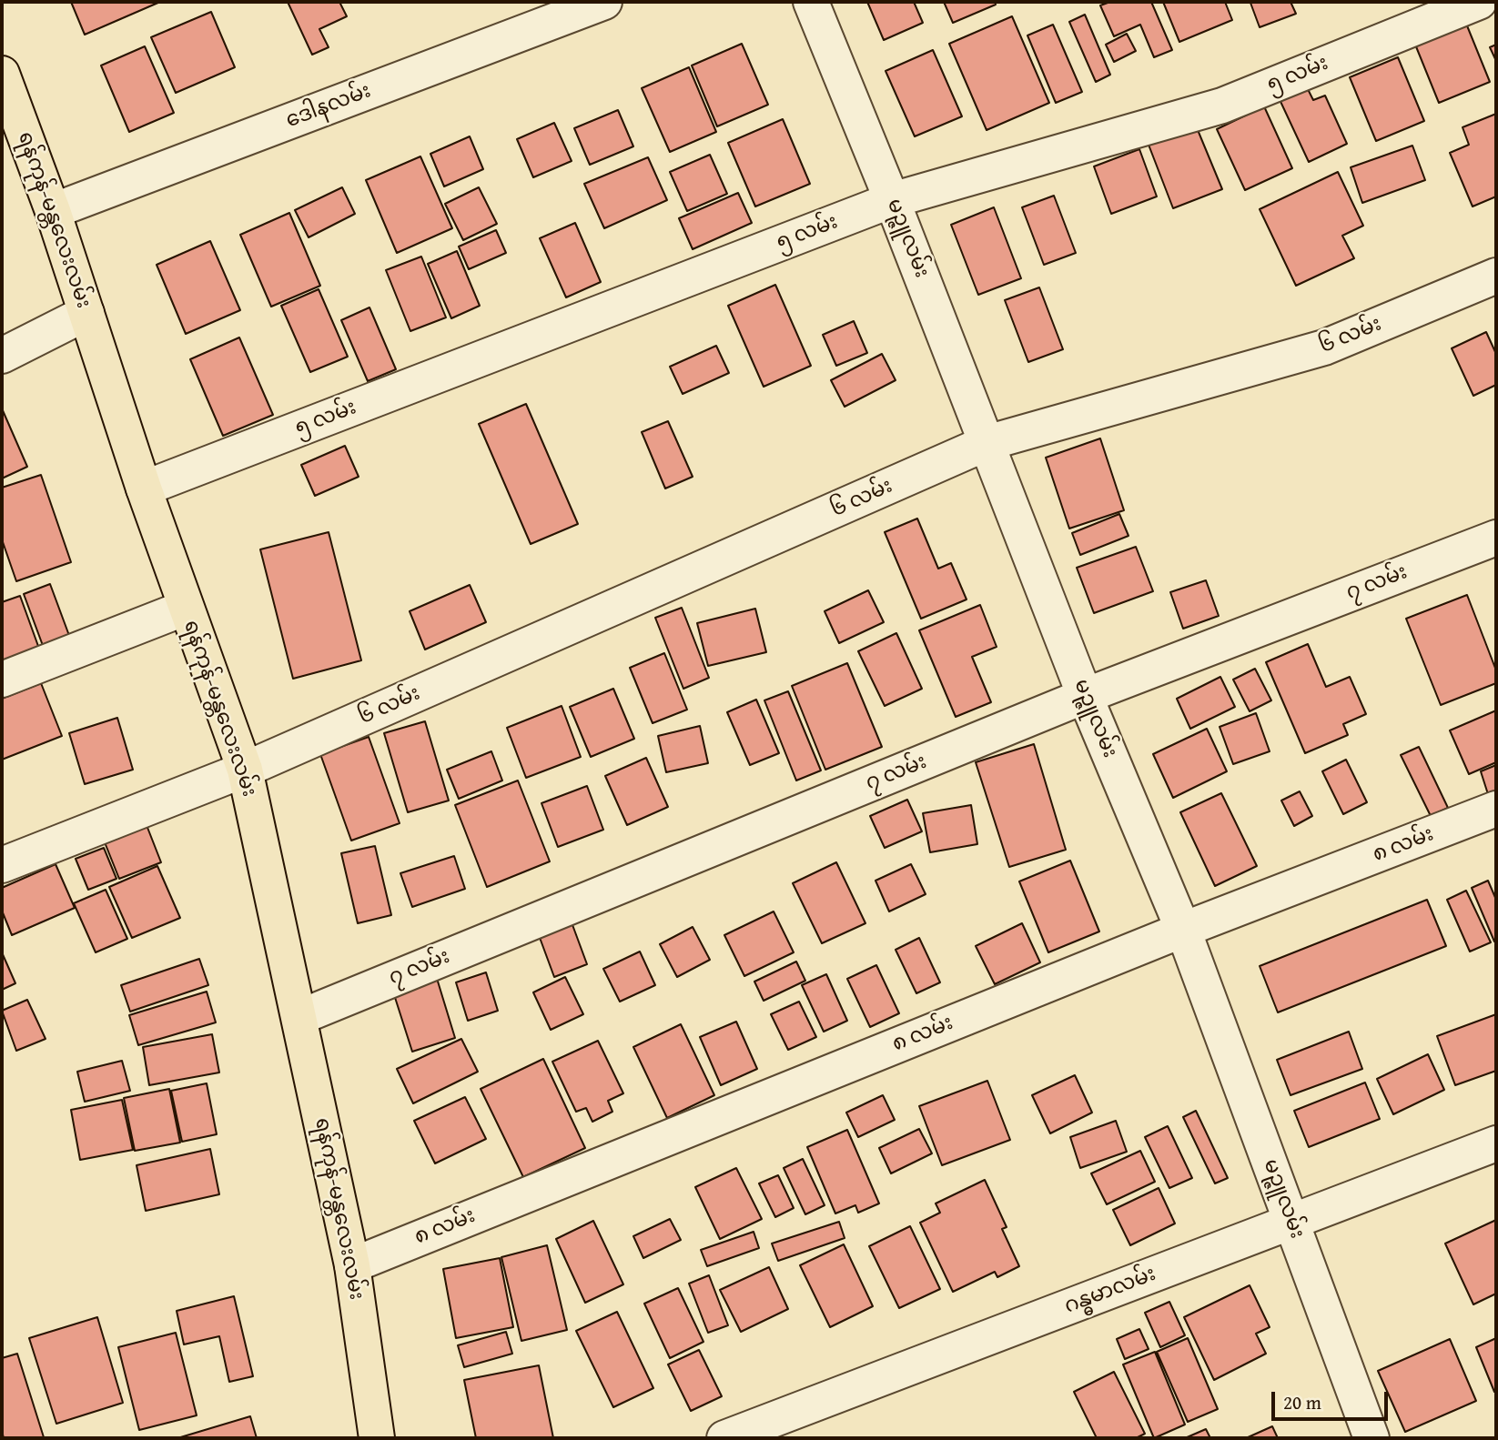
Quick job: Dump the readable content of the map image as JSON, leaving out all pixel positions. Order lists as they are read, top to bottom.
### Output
{
  "streets": {
    "main road": ["ရန်ကုန်-မန္တလေးလမ်း"],
    "street": [
      "၅ လမ်း",
      "ဒေါနလမ်း",
      "မဉ္ဇူလမ်း",
      "၆ လမ်း",
      "၇ လမ်း",
      "၈ လမ်း",
      "ဂန္ဓမာလမ်း"
    ]
  },
  "crossings": [
    ["၅ လမ်း", "ရန်ကုန်-မန္တလေးလမ်း"],
    ["၅ လမ်း", "မဉ္ဇူလမ်း"],
    ["ဒေါနလမ်း", "ရန်ကုန်-မန္တလေးလမ်း"],
    ["ရန်ကုန်-မန္တလေးလမ်း", "၆ လမ်း"],
    ["ရန်ကုန်-မန္တလေးလမ်း", "၇ လမ်း"],
    ["ရန်ကုန်-မန္တလေးလမ်း", "၈ လမ်း"],
    ["မဉ္ဇူလမ်း", "၆ လမ်း"],
    ["မဉ္ဇူလမ်း", "၇ လမ်း"],
    ["မဉ္ဇူလမ်း", "၈ လမ်း"],
    ["မဉ္ဇူလမ်း", "ဂန္ဓမာလမ်း"]
  ],
  "scale_bar": "20 m"
}
